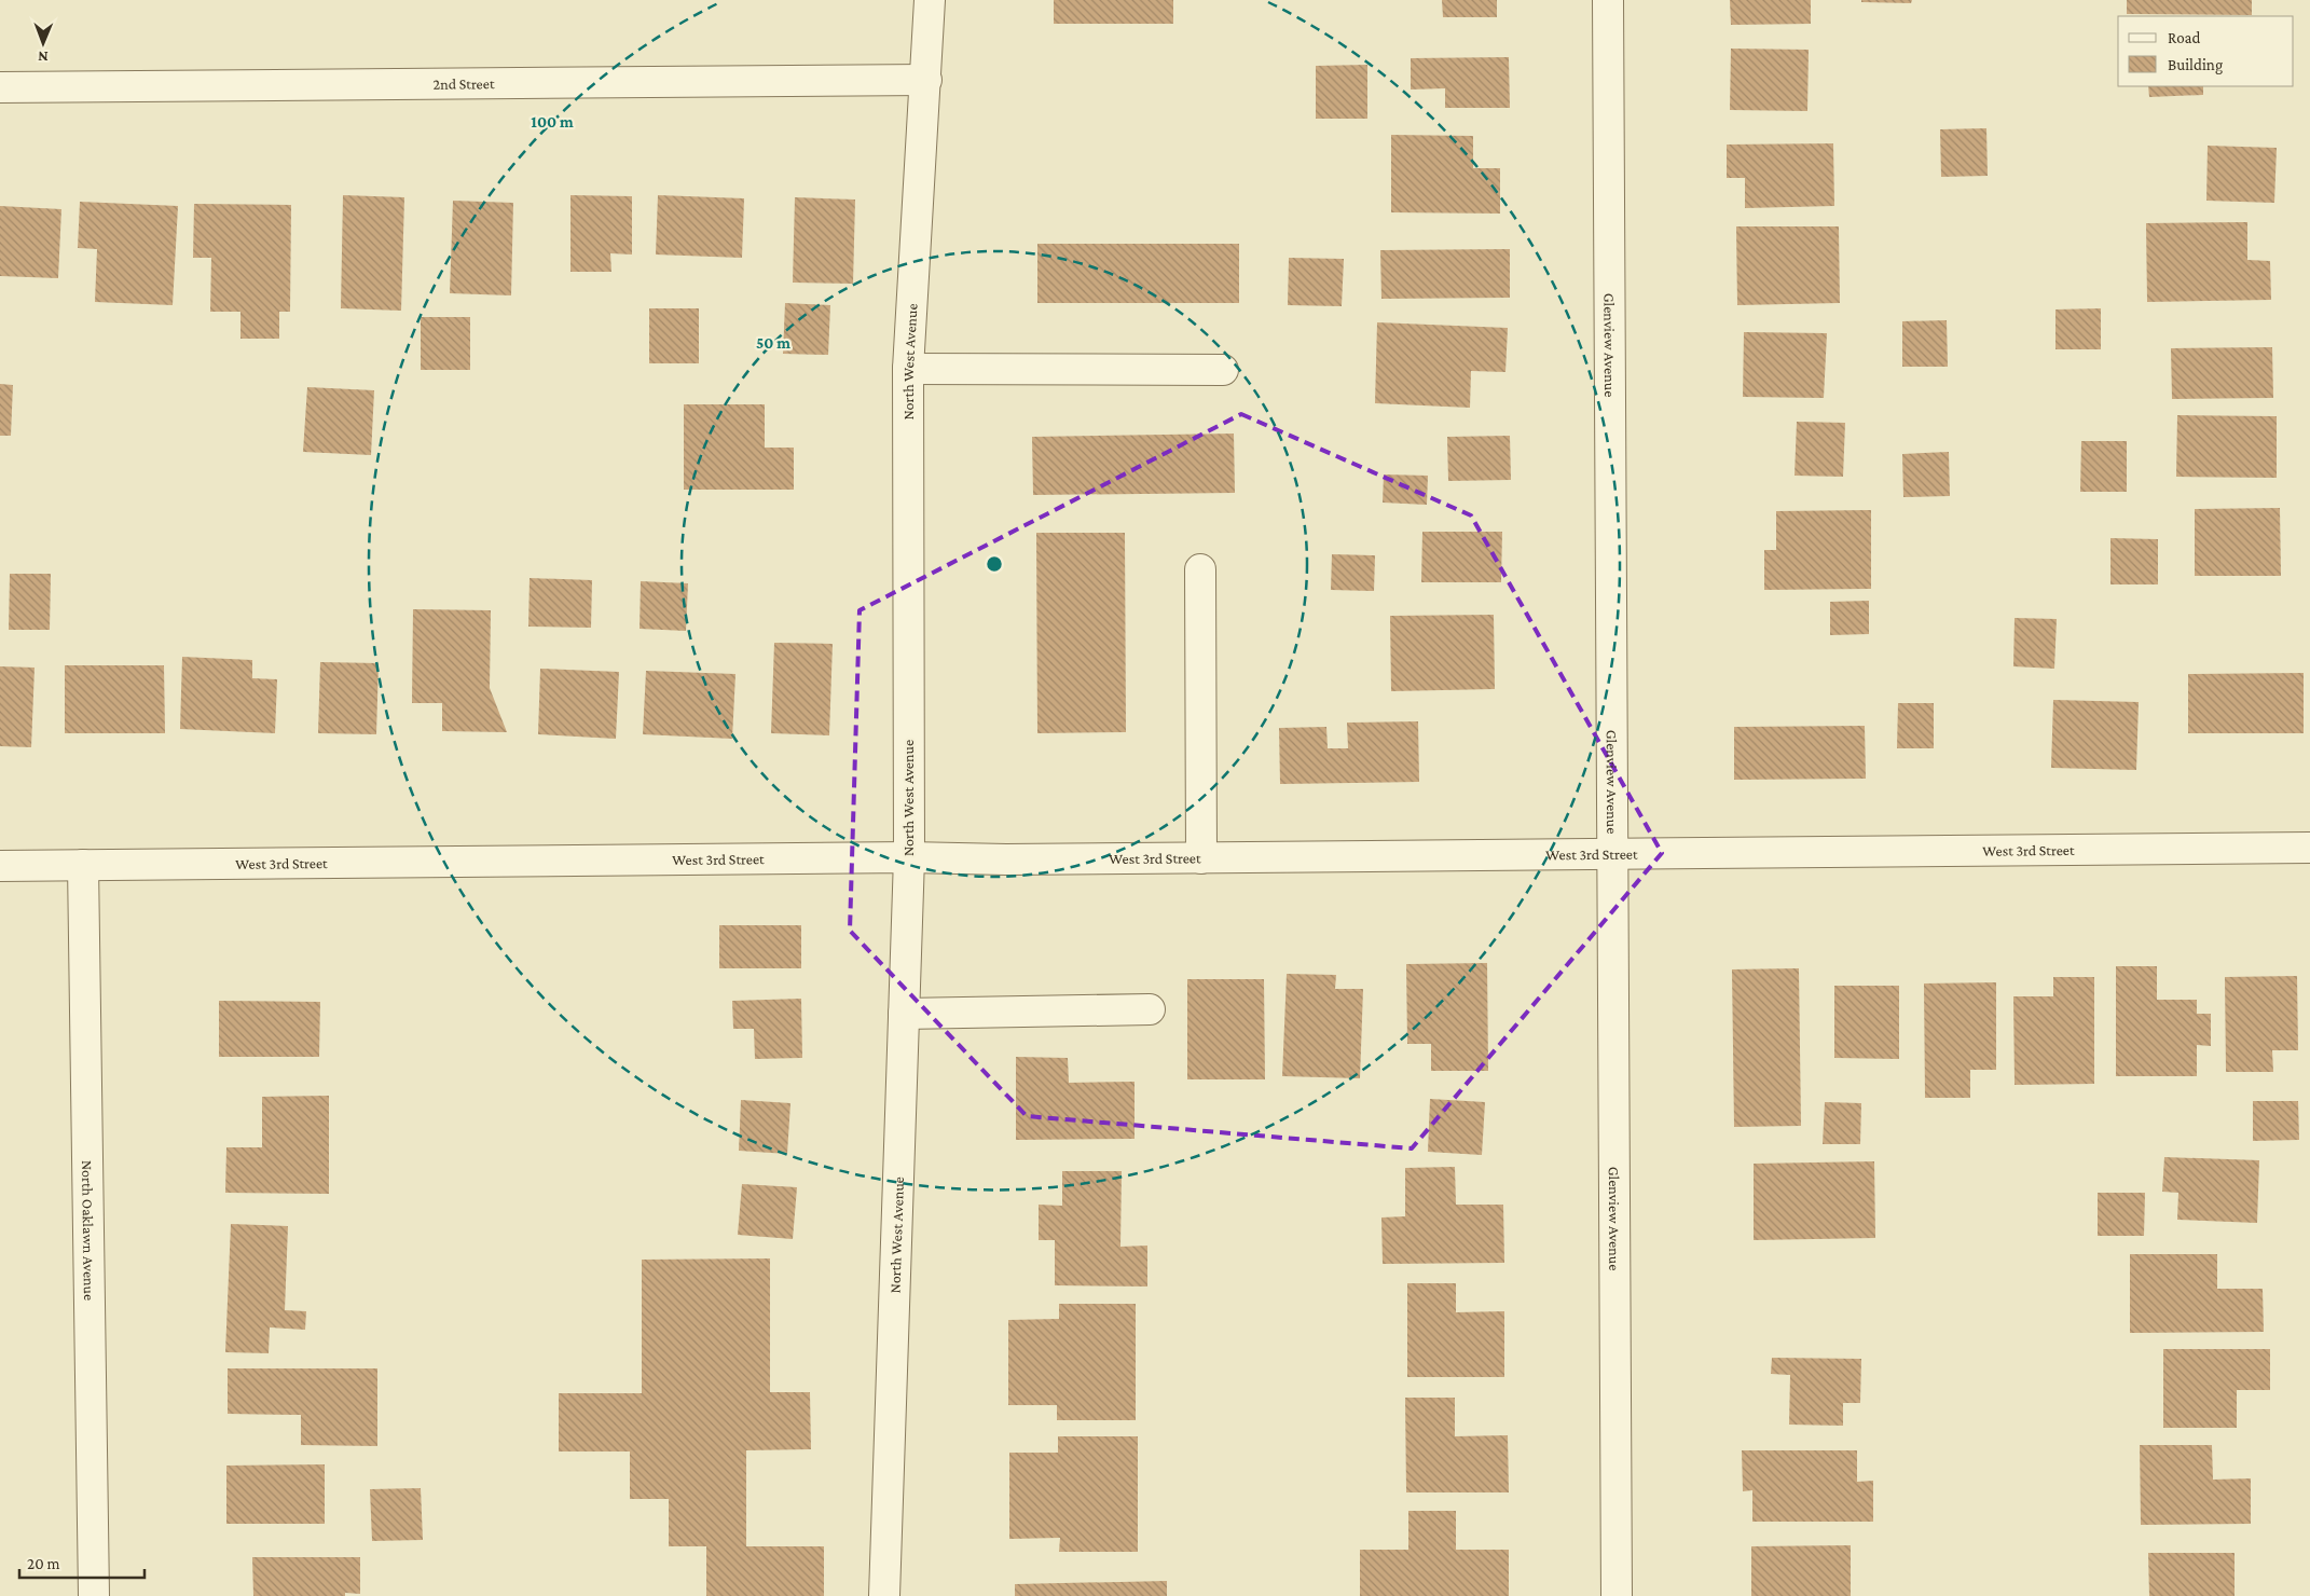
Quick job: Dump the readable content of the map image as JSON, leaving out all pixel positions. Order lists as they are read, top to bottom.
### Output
{
  "streets": {
    "street": [
      "2nd Street",
      "Glenview Avenue",
      "North West Avenue",
      "West 3rd Street",
      "North Oaklawn Avenue"
    ]
  },
  "crossings": [
    ["2nd Street", "North West Avenue"],
    ["Glenview Avenue", "West 3rd Street"],
    ["North West Avenue", "West 3rd Street"],
    ["West 3rd Street", "North Oaklawn Avenue"]
  ],
  "legend": ["Road", "Building"],
  "scale_bar": "20 m",
  "north": "bottom",
  "rings": ["100 m", "50 m"]
}
